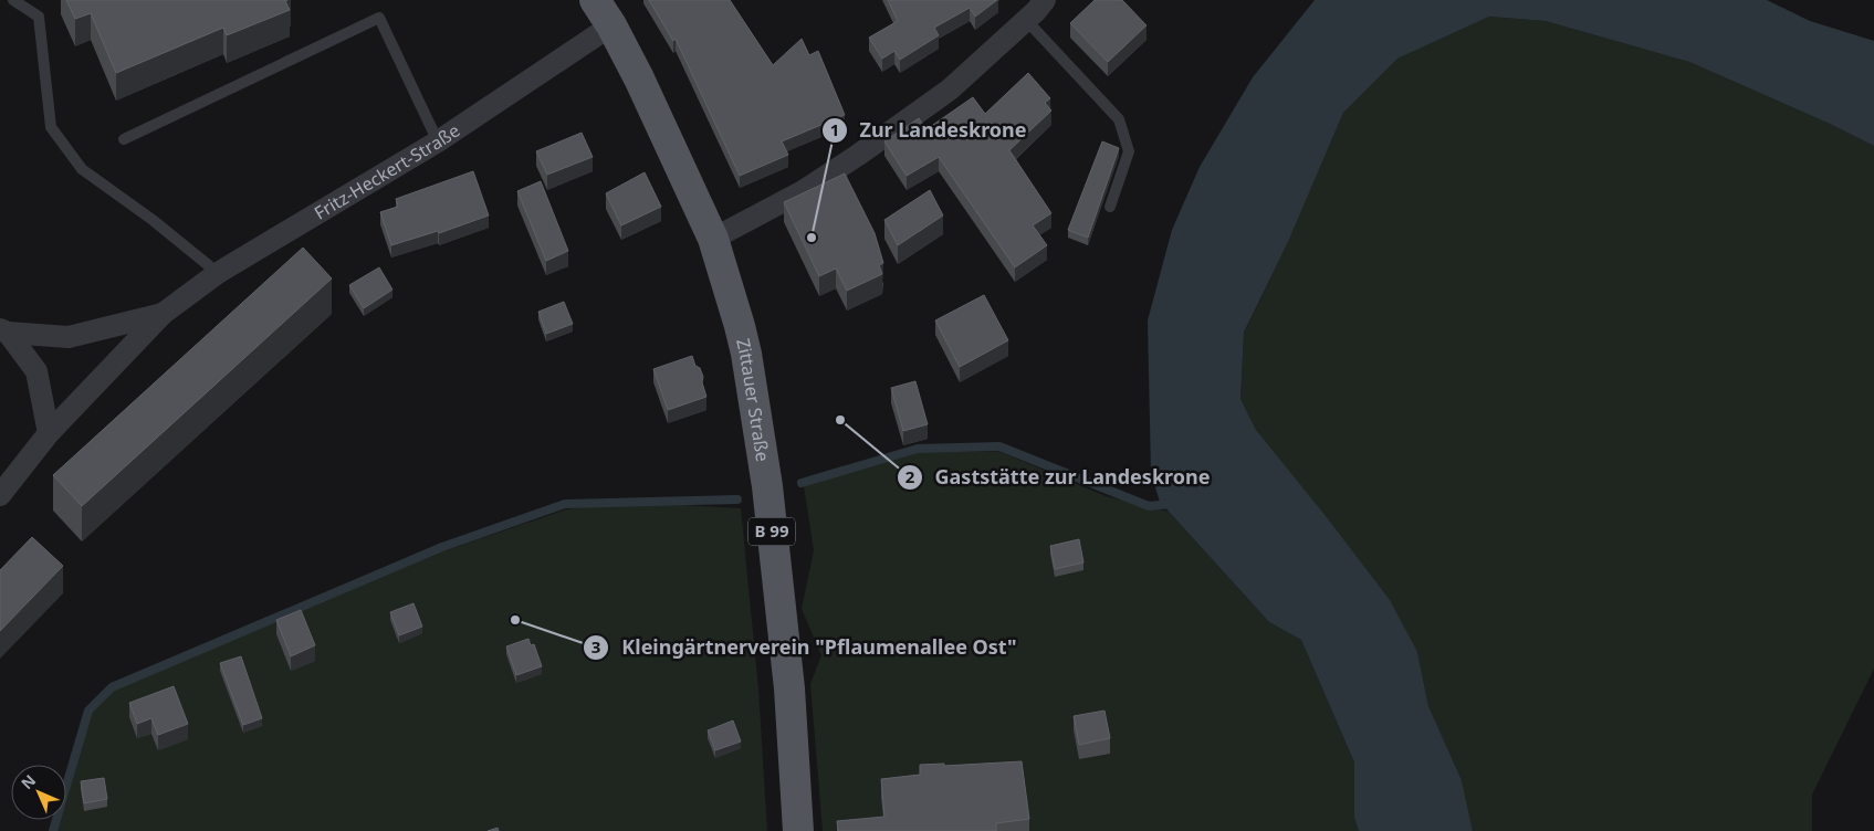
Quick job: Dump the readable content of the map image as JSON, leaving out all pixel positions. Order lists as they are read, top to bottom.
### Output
{
  "streets": {
    "main road": ["Zittauer Straße", "B 99"],
    "street": ["Fritz-Heckert-Straße"]
  },
  "crossings": [
    ["Fritz-Heckert-Straße", "Zittauer Straße"]
  ],
  "places": ["Zur Landeskrone", "Gaststätte zur Landeskrone", "Kleingärtnerverein \"Pflaumenallee Ost\""],
  "north": "top left"
}
